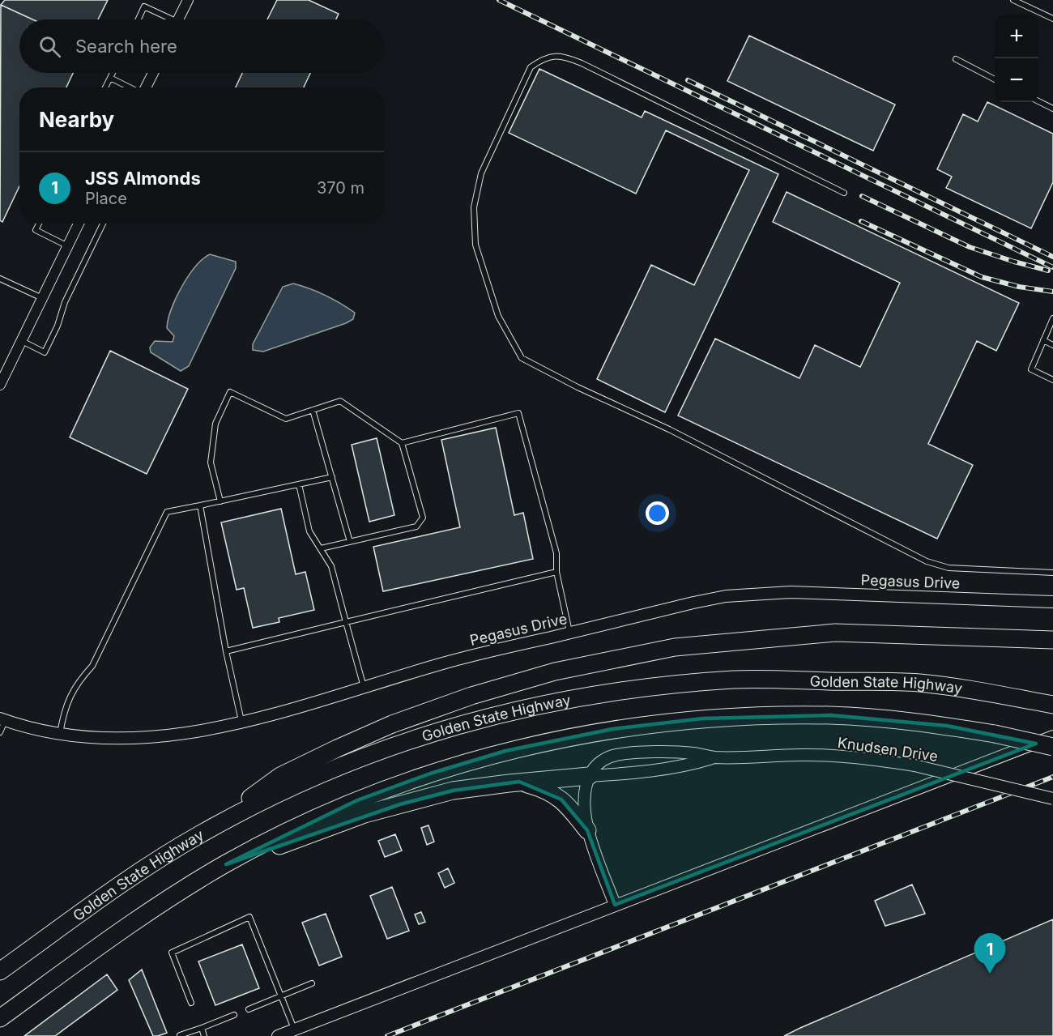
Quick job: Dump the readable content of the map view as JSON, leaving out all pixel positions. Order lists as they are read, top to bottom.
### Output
{
  "streets": {
    "highway": ["Golden State Highway"],
    "street": ["Pegasus Drive", "Knudsen Drive"]
  },
  "page": {
    "map_buttons": ["+", "−"],
    "search": "Search here",
    "heading": "Nearby",
    "list": [
      {
        "mark": "1",
        "name": "JSS Almonds",
        "note": "Place",
        "value": "370 m"
      }
    ],
    "pins": "1"
  }
}
